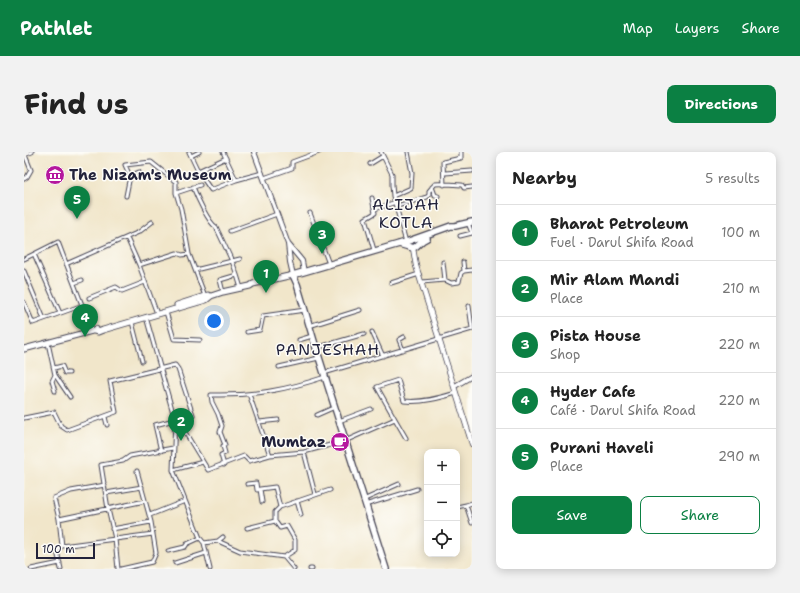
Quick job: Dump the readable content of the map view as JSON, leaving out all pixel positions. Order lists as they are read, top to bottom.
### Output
{
  "districts": ["ALIJAH KOTLA", "PANJESHAH"],
  "places": {
    "museum": ["The Nizam's Museum"],
    "cafe": ["Mumtaz"]
  },
  "scale_bar": "100 m",
  "page": {
    "header": "Pathlet",
    "nav": ["Map", "Layers", "Share"],
    "title": "Find us",
    "buttons": [
      "Directions",
      ["Save", "Share"]
    ],
    "heading": ["Nearby", "5 results"],
    "pins": [
      "5",
      "3",
      "1",
      "4",
      "2"
    ],
    "list": [
      {
        "mark": "1",
        "name": "Bharat Petroleum",
        "note": "Fuel · Darul Shifa Road",
        "value": "100 m"
      },
      {
        "mark": "2",
        "name": "Mir Alam Mandi",
        "note": "Place",
        "value": "210 m"
      },
      {
        "mark": "3",
        "name": "Pista House",
        "note": "Shop",
        "value": "220 m"
      },
      {
        "mark": "4",
        "name": "Hyder Cafe",
        "note": "Café · Darul Shifa Road",
        "value": "220 m"
      },
      {
        "mark": "5",
        "name": "Purani Haveli",
        "note": "Place",
        "value": "290 m"
      }
    ],
    "map_buttons": ["+", "−"],
    "scale": "100 m"
  }
}
